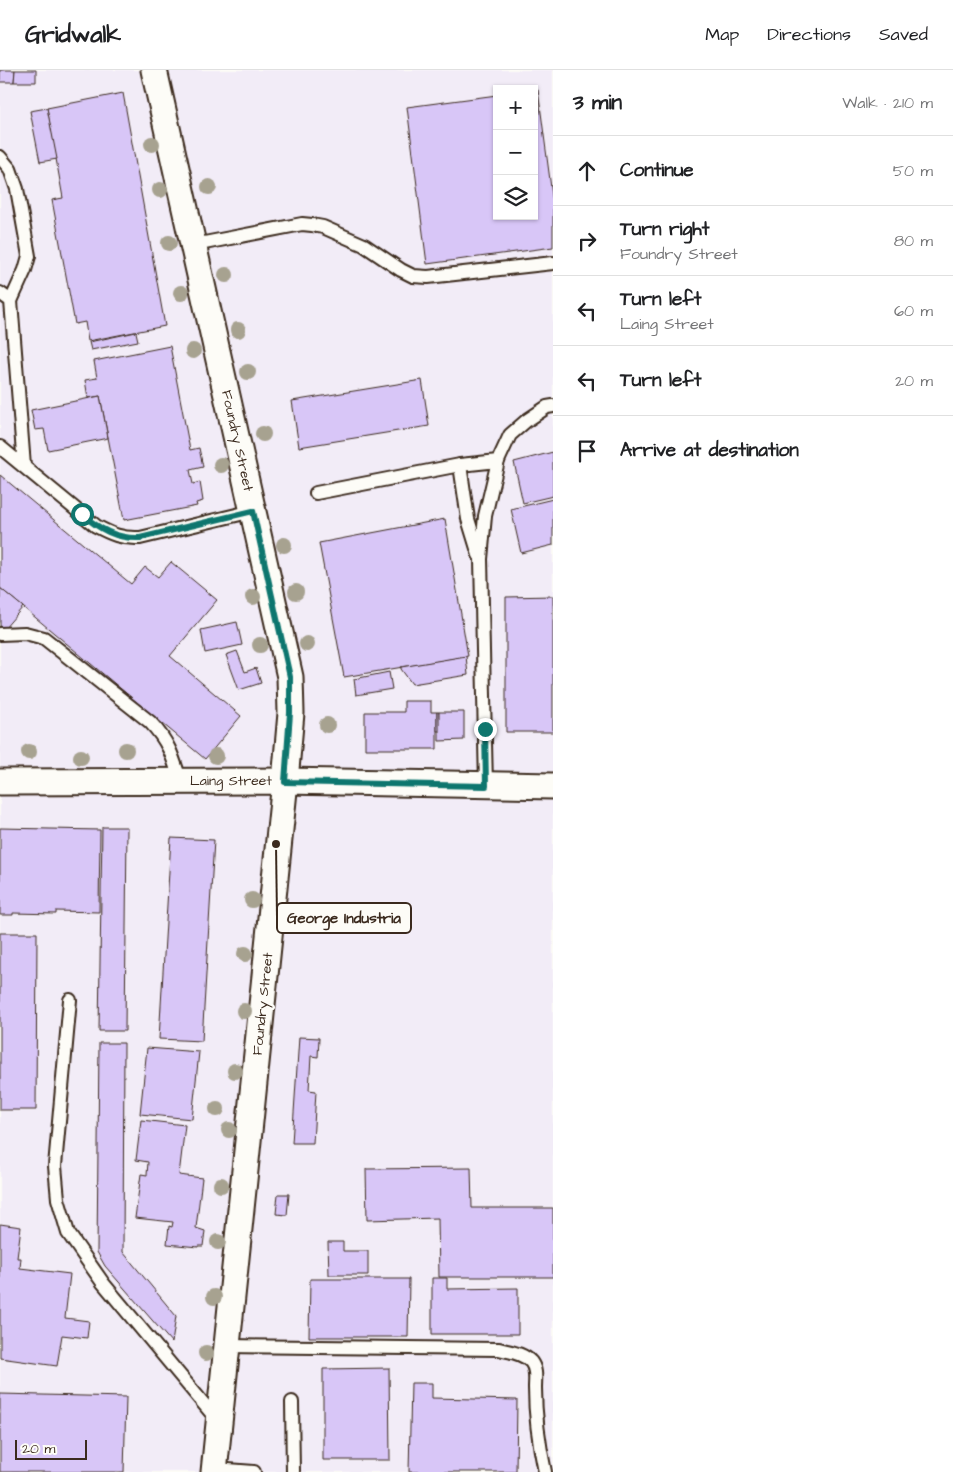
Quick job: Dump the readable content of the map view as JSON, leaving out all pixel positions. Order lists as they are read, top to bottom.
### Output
{
  "streets": {
    "street": ["Foundry Street", "Laing Street"]
  },
  "crossings": [
    ["Foundry Street", "Laing Street"]
  ],
  "places": ["George Industria"],
  "scale_bar": "20 m",
  "page": {
    "header": "Gridwalk",
    "nav": ["Map", "Directions", "Saved"],
    "heading": ["3 min", "Walk · 210 m"],
    "map_buttons": ["+", "−"],
    "list": [
      ["Continue", "50 m"],
      ["Turn right", "Foundry Street", "80 m"],
      ["Turn left", "Laing Street", "60 m"],
      ["Turn left", "20 m"],
      "Arrive at destination"
    ],
    "scale": "20 m"
  }
}
